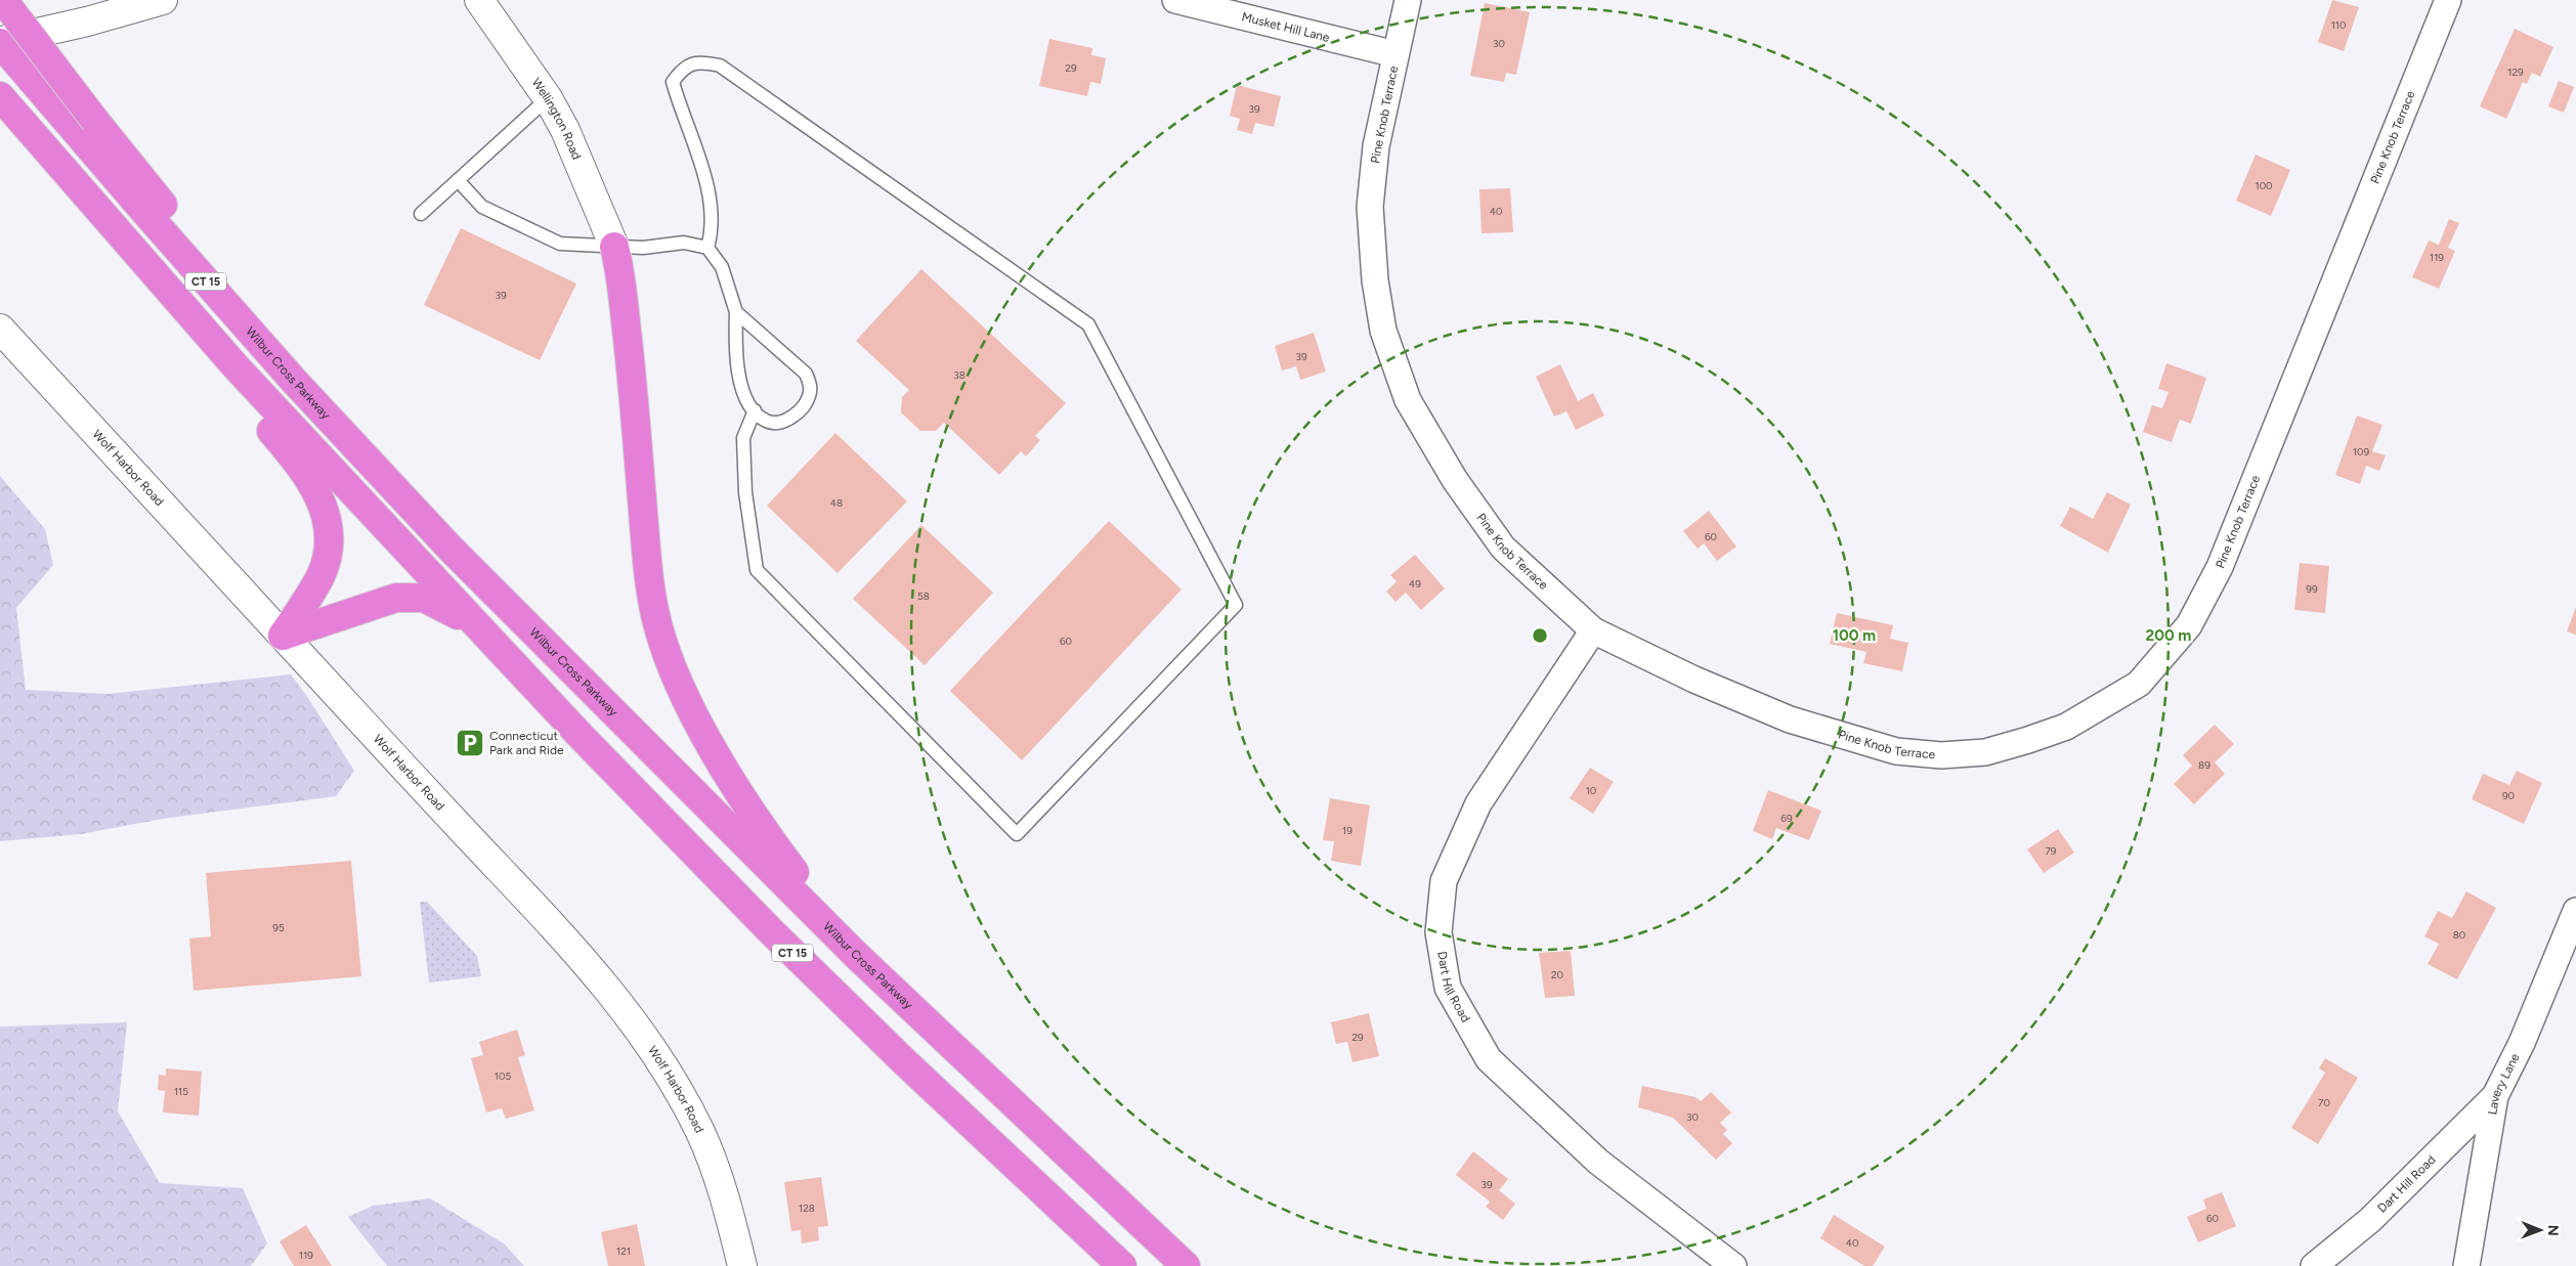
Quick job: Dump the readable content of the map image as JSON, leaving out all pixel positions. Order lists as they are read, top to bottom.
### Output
{
  "streets": {
    "highway": ["CT 15", "Wilbur Cross Parkway"],
    "main road": ["Wellington Road", "Wolf Harbor Road"],
    "street": [
      "Musket Hill Lane",
      "Pine Knob Terrace",
      "Dart Hill Road",
      "Lavery Lane"
    ]
  },
  "crossings": [
    ["Musket Hill Lane", "Pine Knob Terrace"],
    ["Pine Knob Terrace", "Dart Hill Road"],
    ["Dart Hill Road", "Lavery Lane"]
  ],
  "places": {
    "parking": ["Connecticut Park and Ride"]
  },
  "house_numbers": [
    "110",
    "30",
    "29",
    "129",
    "39",
    "100",
    "40",
    "119",
    "39",
    "39",
    "38",
    "109",
    "48",
    "60",
    "49",
    "99",
    "58",
    "60",
    "89",
    "10",
    "90",
    "69",
    "19",
    "79",
    "95",
    "80",
    "20",
    "29",
    "105",
    "115",
    "70",
    "30",
    "39",
    "128",
    "60",
    "40",
    "121",
    "119"
  ],
  "north": "right",
  "rings": ["100 m", "200 m"]
}
